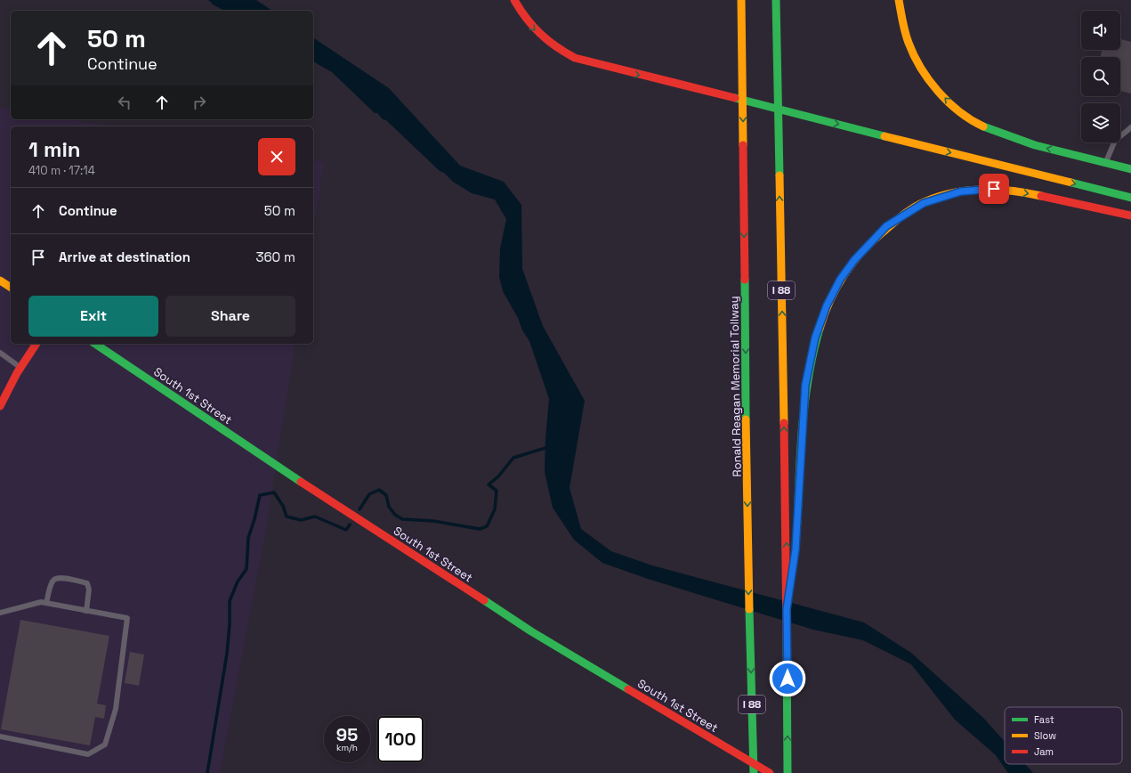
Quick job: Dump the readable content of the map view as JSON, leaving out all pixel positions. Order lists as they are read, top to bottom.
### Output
{
  "streets": {
    "main road": ["I 88", "Ronald Reagan Memorial Tollway", "South 1st Street"]
  },
  "legend": ["Fast", "Slow", "Jam"],
  "page": {
    "turn": ["50 m", "Continue"],
    "heading": ["1 min", "410 m · 17:14"],
    "list": [
      {
        "name": "Continue",
        "value": "50 m"
      },
      {
        "name": "Arrive at destination",
        "value": "360 m"
      }
    ],
    "buttons": ["Exit", "Share"],
    "speed": "95 km/h",
    "limit": "100"
  }
}
